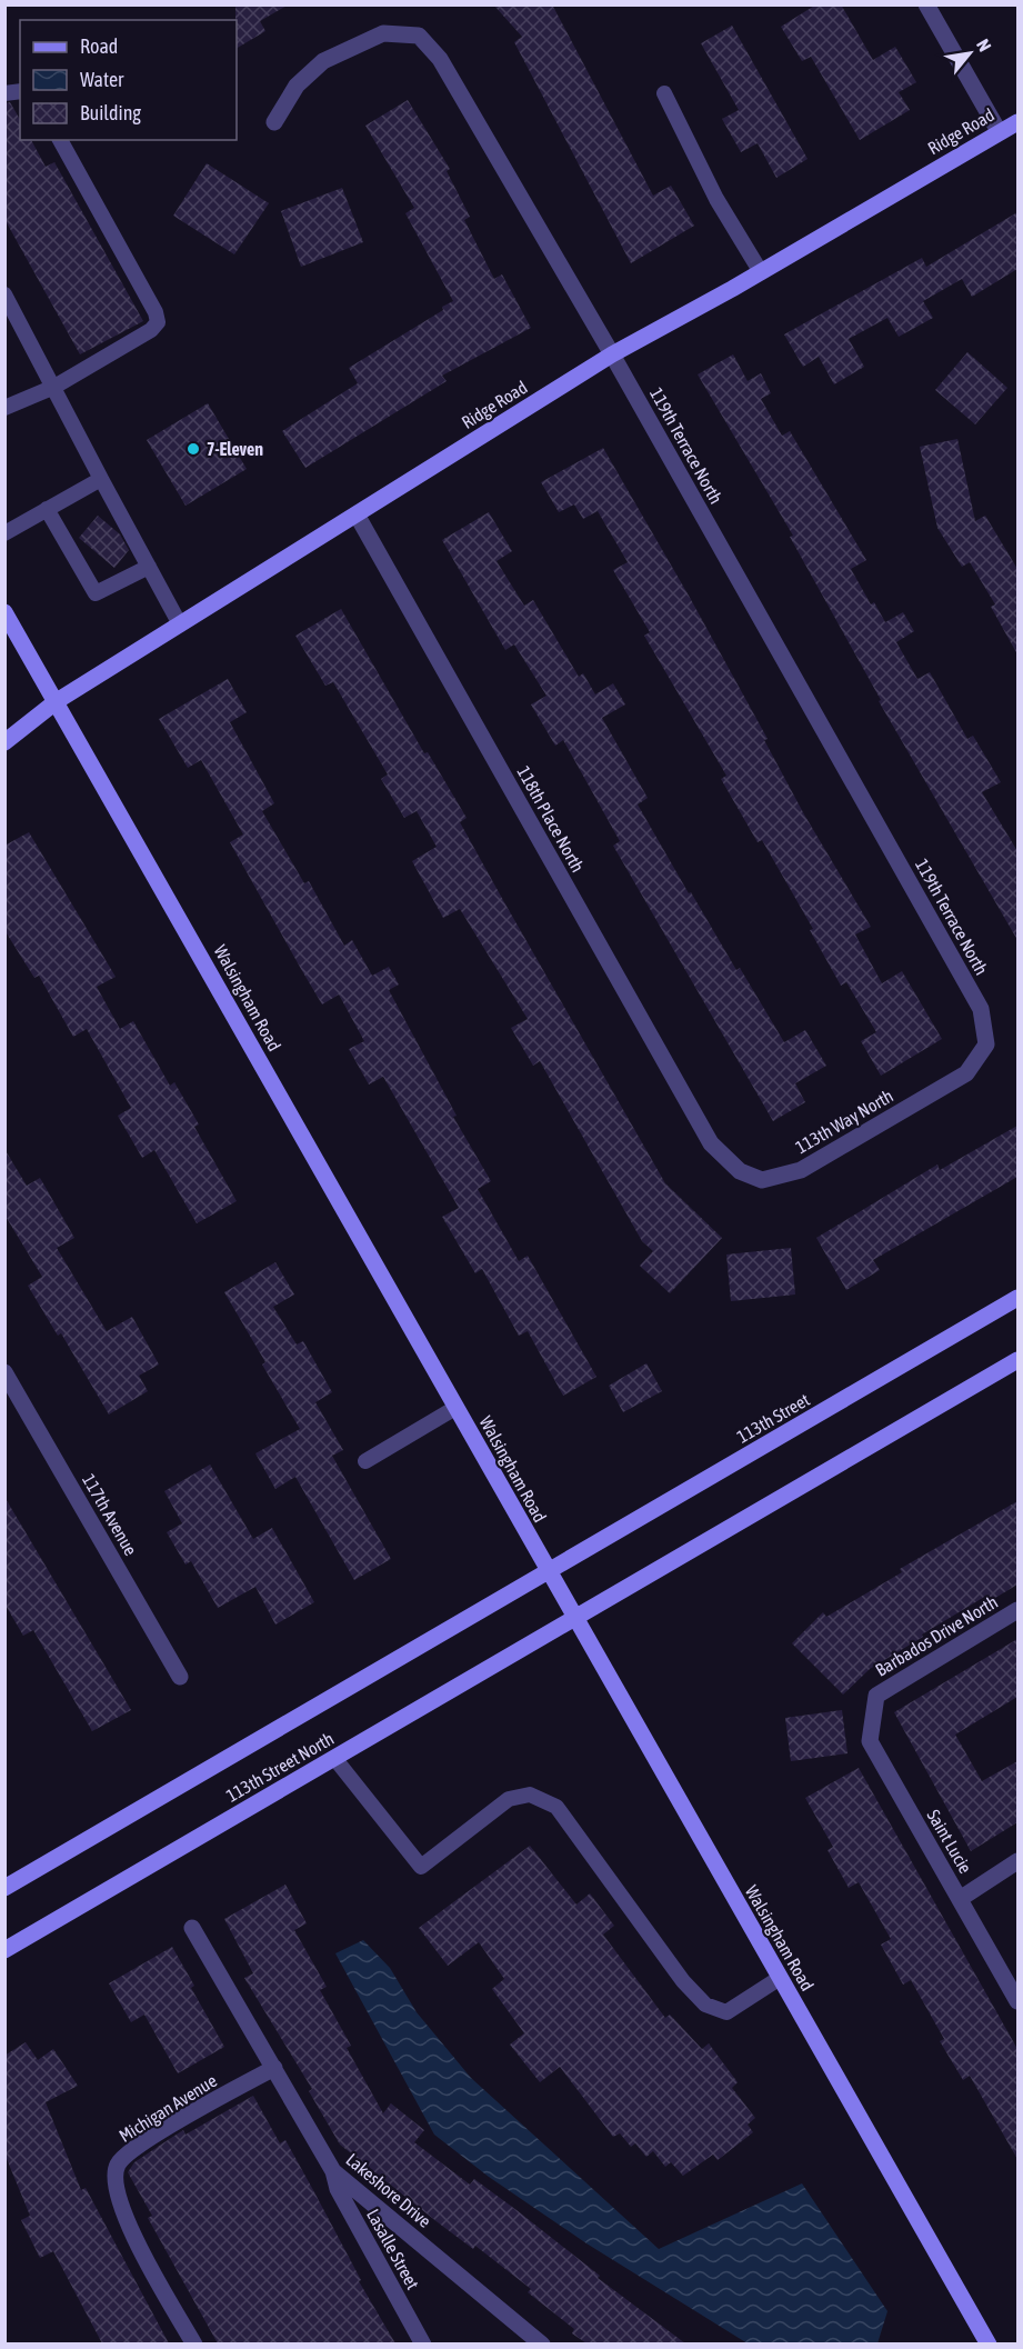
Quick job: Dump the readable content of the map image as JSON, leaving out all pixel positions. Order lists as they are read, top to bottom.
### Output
{
  "streets": {
    "street": [
      "Ridge Road",
      "119th Terrace North",
      "118th Place North",
      "Walsingham Road",
      "113th Way North",
      "113th Street",
      "117th Avenue",
      "Barbados Drive North",
      "113th Street North",
      "Saint Lucie",
      "Michigan Avenue",
      "Lakeshore Drive",
      "Lasalle Street"
    ]
  },
  "crossings": [
    ["Ridge Road", "119th Terrace North"],
    ["Ridge Road", "118th Place North"],
    ["Ridge Road", "Walsingham Road"],
    ["119th Terrace North", "113th Way North"],
    ["118th Place North", "113th Way North"],
    ["Walsingham Road", "113th Street"],
    ["Walsingham Road", "113th Street North"],
    ["113th Street", "113th Street North"],
    ["Barbados Drive North", "Saint Lucie"],
    ["Michigan Avenue", "Lakeshore Drive"],
    ["Lakeshore Drive", "Lasalle Street"]
  ],
  "places": ["7-Eleven"],
  "legend": ["Road", "Water", "Building"],
  "north": "top right"
}
